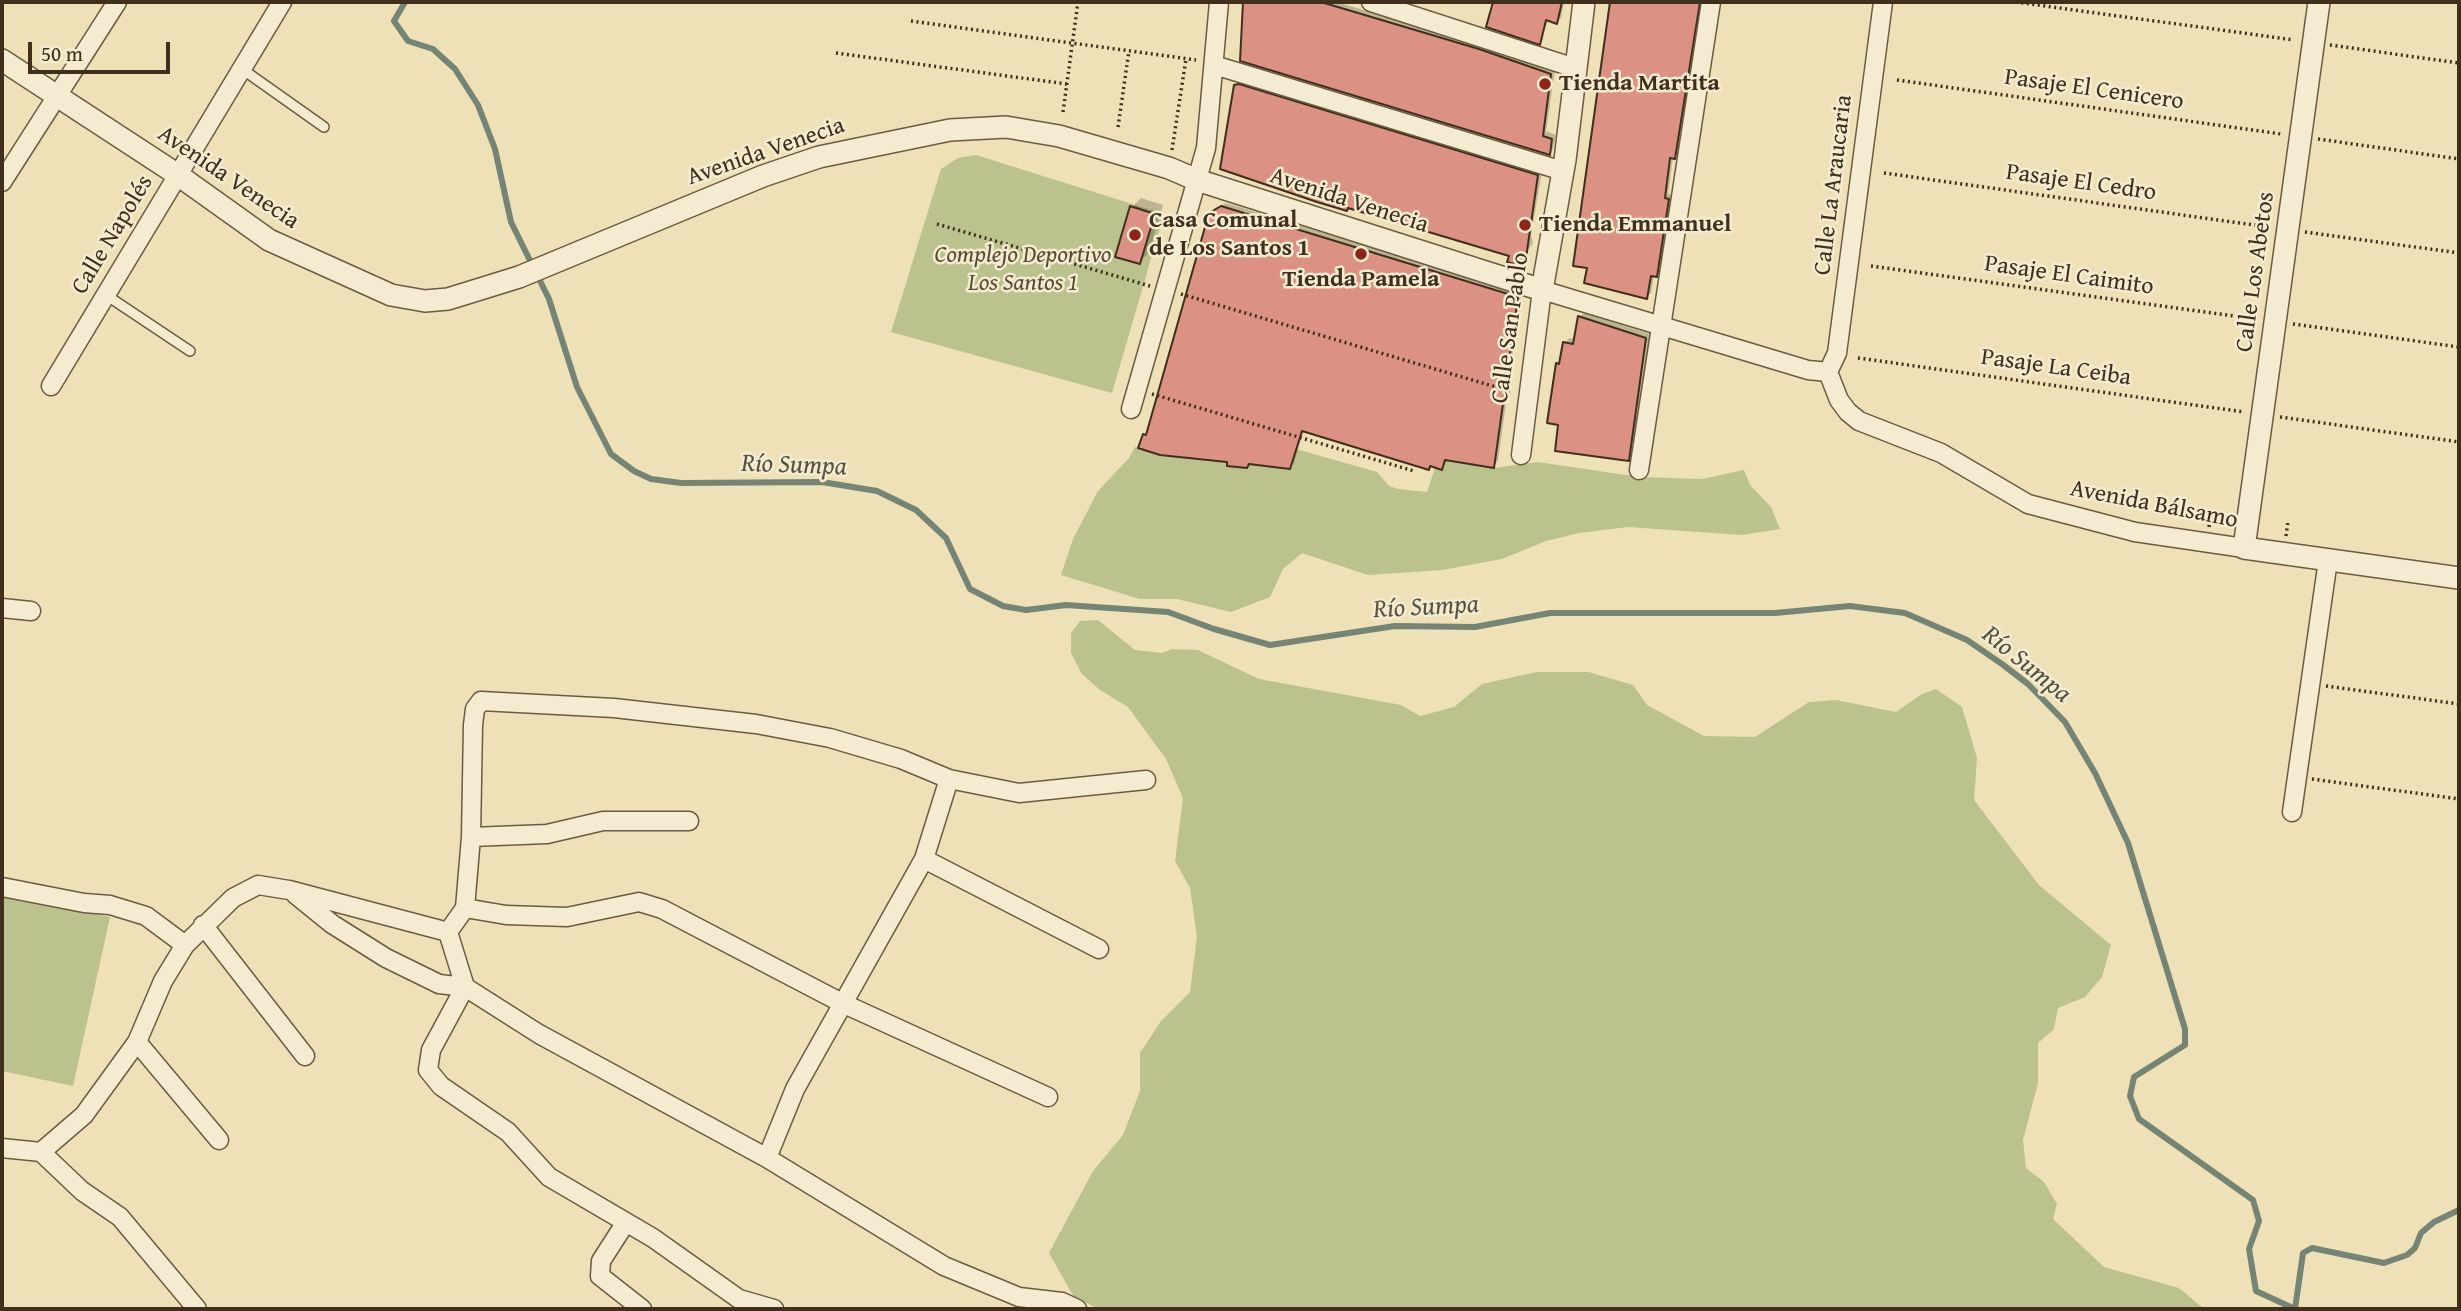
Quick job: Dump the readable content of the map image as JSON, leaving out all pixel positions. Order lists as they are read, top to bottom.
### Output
{
  "streets": {
    "street": [
      "Avenida Venecia",
      "Calle La Araucaria",
      "Calle Napolés",
      "Calle Los Abetos",
      "Calle San Pablo",
      "Avenida Bálsamo"
    ],
    "path": [
      "Pasaje El Cenicero",
      "Pasaje El Cedro",
      "Pasaje El Caimito",
      "Pasaje La Ceiba"
    ]
  },
  "crossings": [
    ["Avenida Venecia", "Calle La Araucaria"],
    ["Avenida Venecia", "Calle Napolés"],
    ["Avenida Venecia", "Calle San Pablo"],
    ["Avenida Venecia", "Avenida Bálsamo"],
    ["Calle La Araucaria", "Avenida Bálsamo"],
    ["Calle Los Abetos", "Avenida Bálsamo"]
  ],
  "water": ["Río Sumpa"],
  "parks": ["Complejo Deportivo Los Santos 1"],
  "places": [
    "Tienda Martita",
    "Tienda Emmanuel",
    "Casa Comunal de Los Santos 1",
    "Tienda Pamela"
  ],
  "scale_bar": "50 m"
}
